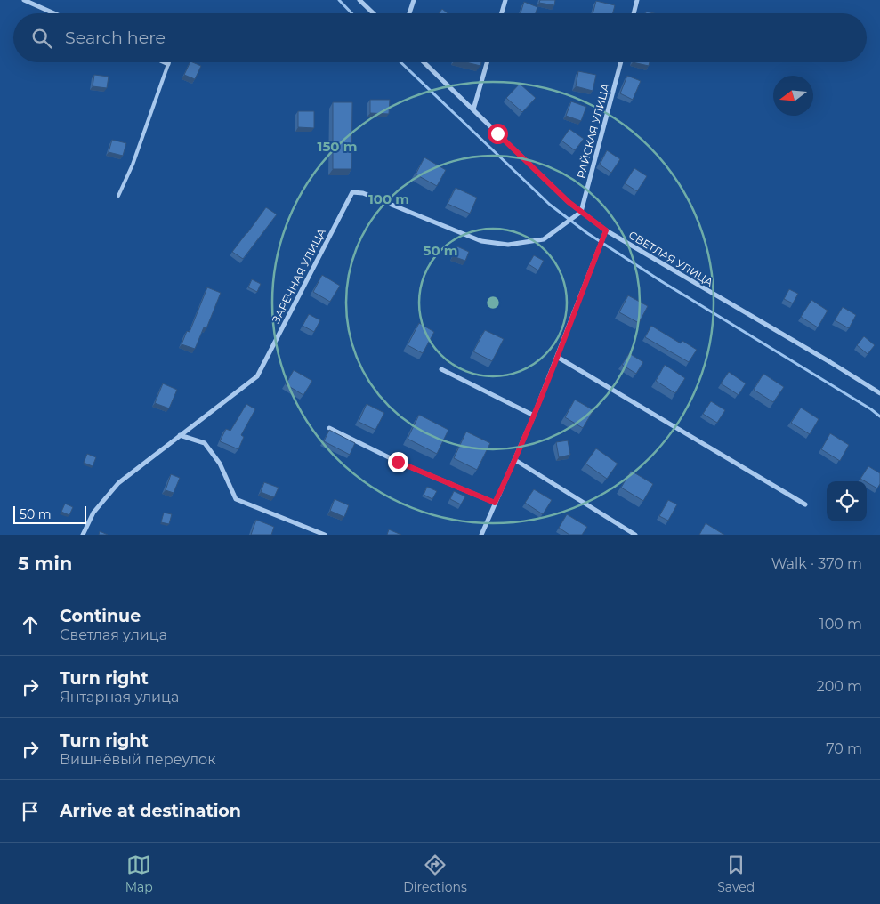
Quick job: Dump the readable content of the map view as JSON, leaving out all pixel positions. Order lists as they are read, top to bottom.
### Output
{
  "streets": {
    "street": ["РАЙСКАЯ УЛИЦА", "СВЕТЛАЯ УЛИЦА", "ЗАРЕЧНАЯ УЛИЦА"]
  },
  "crossings": [
    ["РАЙСКАЯ УЛИЦА", "СВЕТЛАЯ УЛИЦА"],
    ["РАЙСКАЯ УЛИЦА", "ЗАРЕЧНАЯ УЛИЦА"],
    ["СВЕТЛАЯ УЛИЦА", "ЗАРЕЧНАЯ УЛИЦА"]
  ],
  "scale_bar": "50 m",
  "north": "left",
  "page": {
    "search": "Search here",
    "scale": "50 m",
    "heading": ["5 min", "Walk · 370 m"],
    "list": [
      ["Continue", "Светлая улица", "100 m"],
      ["Turn right", "Янтарная улица", "200 m"],
      ["Turn right", "Вишнёвый переулок", "70 m"],
      "Arrive at destination"
    ],
    "nav": ["Map", "Directions", "Saved"]
  },
  "rings": ["150 m", "100 m", "50 m"]
}
